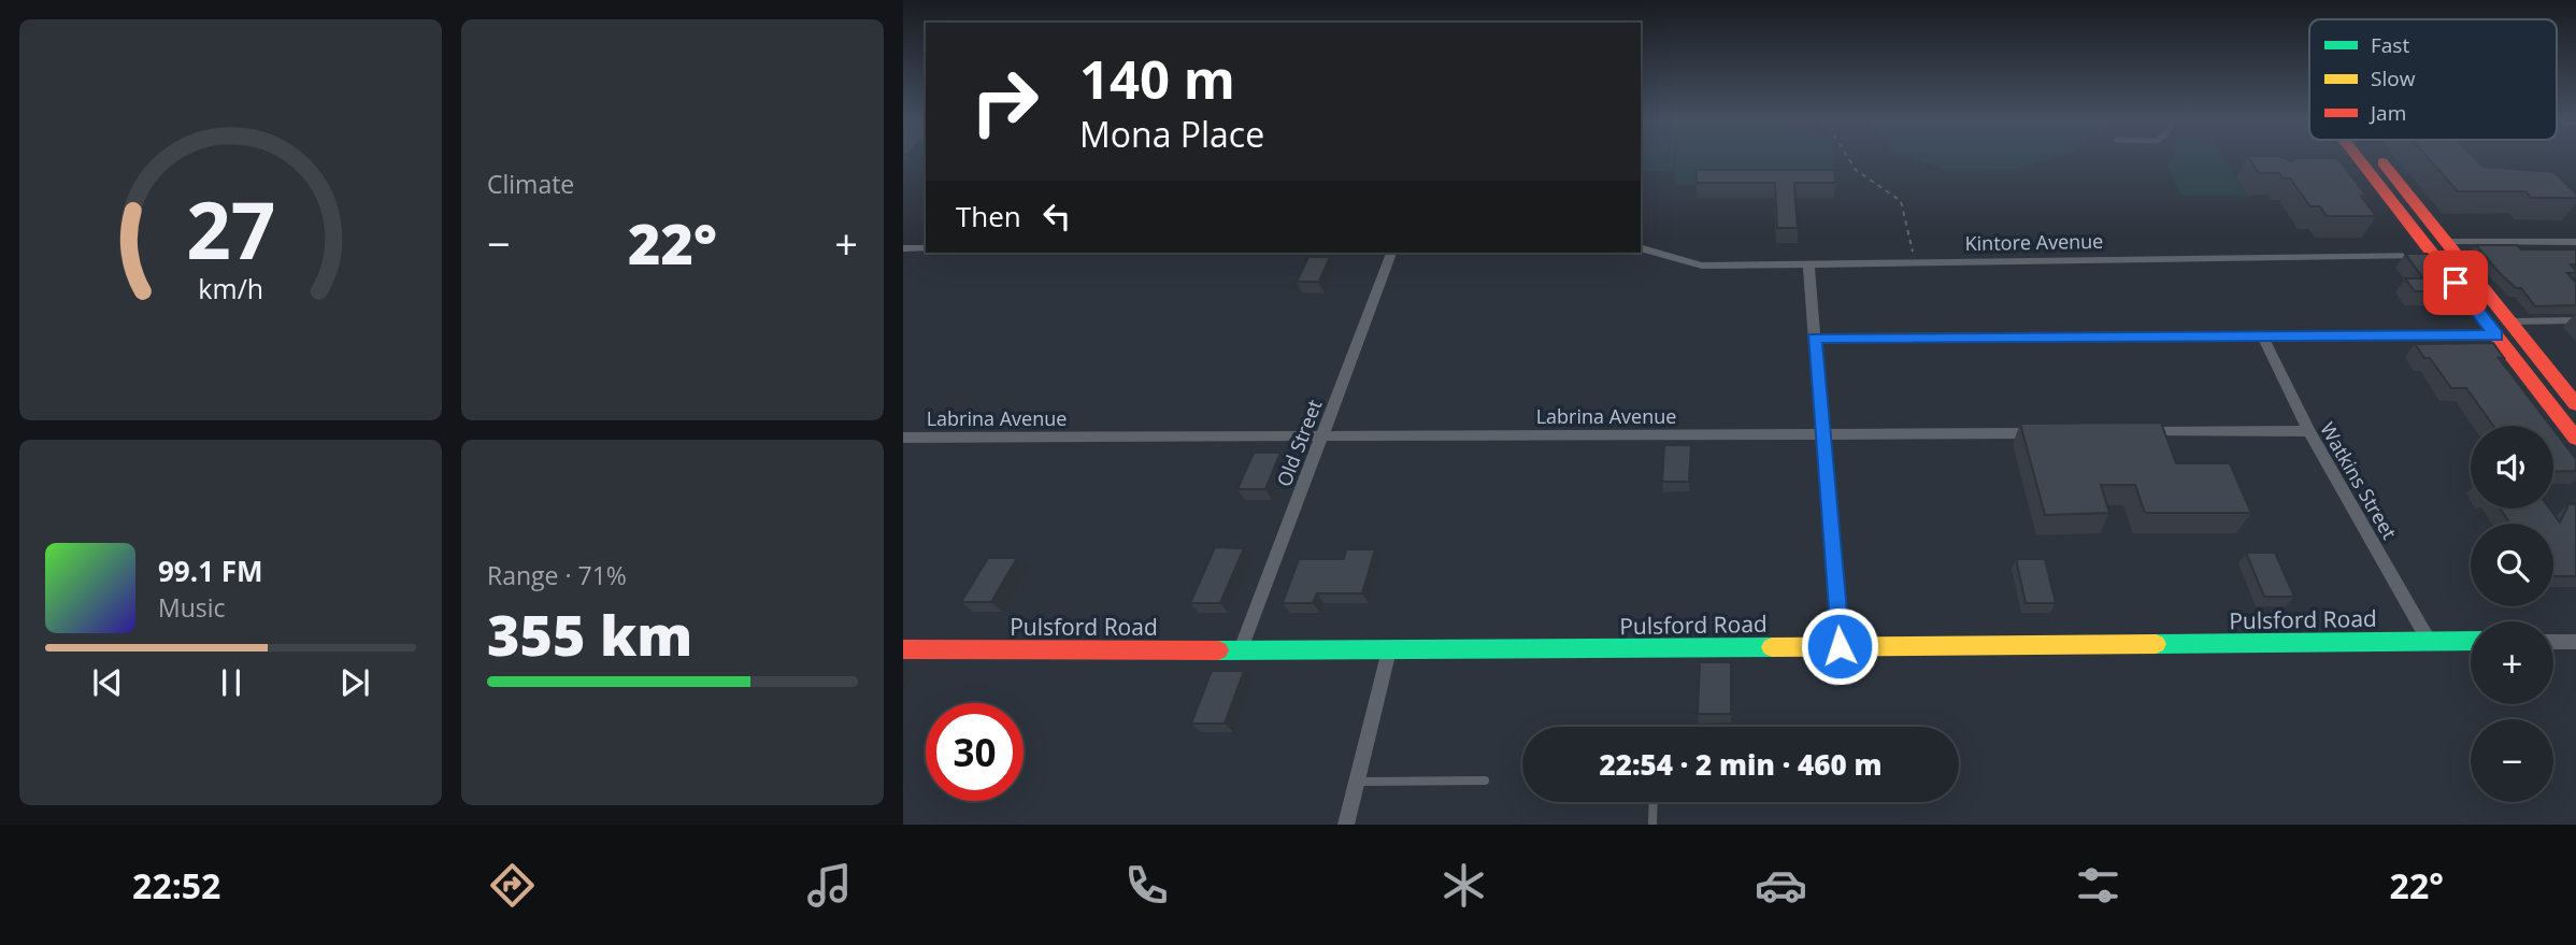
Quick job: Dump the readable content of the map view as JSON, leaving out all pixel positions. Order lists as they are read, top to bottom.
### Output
{
  "streets": {
    "main road": ["Pulsford Road"],
    "street": [
      "Kintore Avenue",
      "Labrina Avenue",
      "Old Street",
      "Watkins Street"
    ]
  },
  "crossings": [
    ["Labrina Avenue", "Old Street"],
    ["Old Street", "Pulsford Road"],
    ["Watkins Street", "Pulsford Road"]
  ],
  "legend": ["Fast", "Slow", "Jam"],
  "page": {
    "tile": [
      "Climate",
      ["Range · 71%", "355 km"]
    ],
    "turn": ["140 m", "Mona Place"],
    "then": "Then",
    "heat": ["−", "22°", "+"],
    "map_buttons": ["+", "−"],
    "song": ["99.1 FM", "Music"],
    "limit": "30",
    "trip": "22:54 · 2 min · 460 m",
    "tabs": ["22:52", "22°"],
    "gauge": ["27", "km/h"]
  }
}
